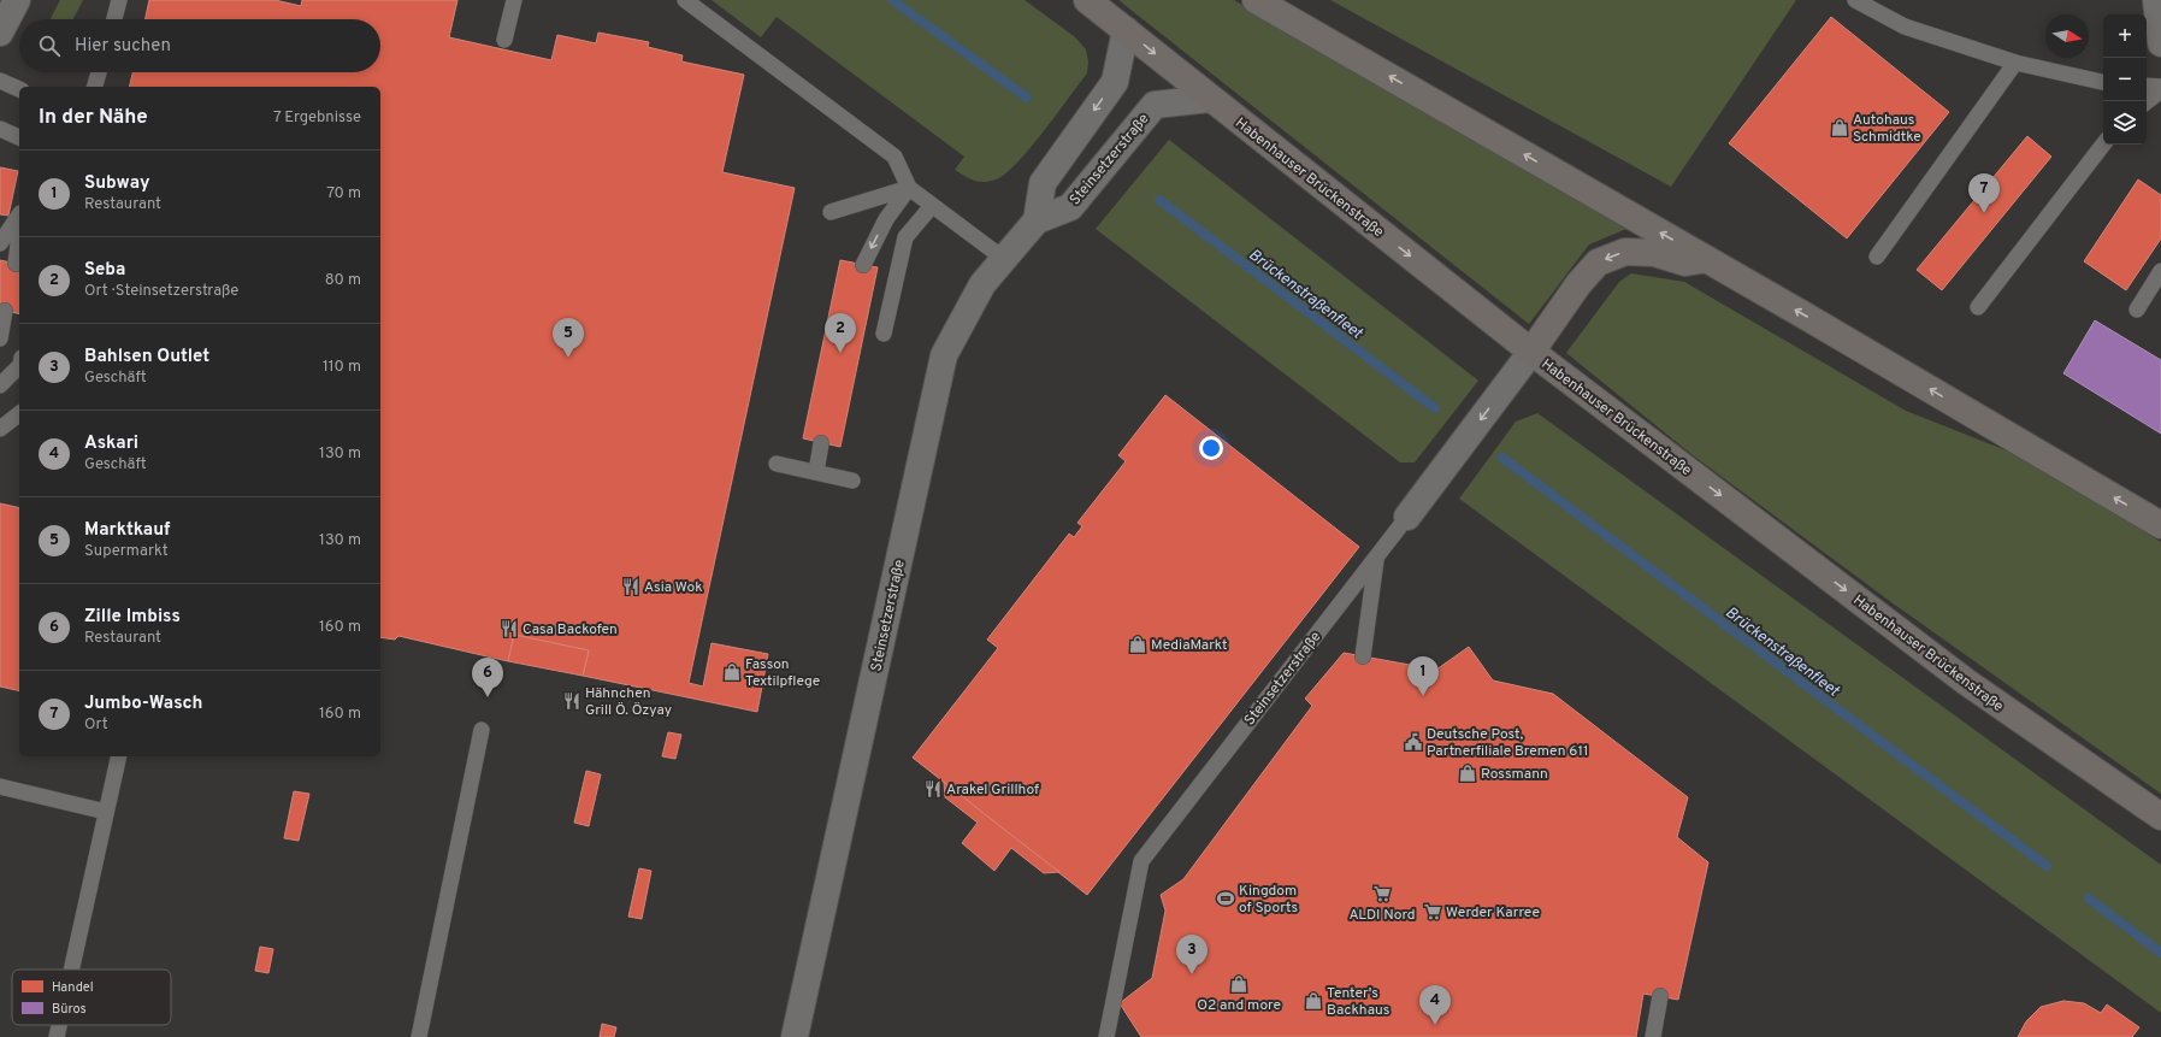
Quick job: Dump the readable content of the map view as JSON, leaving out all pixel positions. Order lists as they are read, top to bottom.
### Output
{
  "streets": {
    "main road": ["Habenhauser Brückenstraße"],
    "street": ["Steinsetzerstraße"]
  },
  "crossings": [
    ["Steinsetzerstraße", "Habenhauser Brückenstraße"]
  ],
  "water": ["Brückenstraßenfleet"],
  "places": {
    "shop": [
      "Autohaus Schmidtke",
      "MediaMarkt",
      "Fasson Textilpflege",
      "Rossmann",
      "O2 and more",
      "Tenter's Backhaus"
    ],
    "restaurant": [
      "Asia Wok",
      "Casa Backofen",
      "Hähnchen Grill Ö. Özyay",
      "Arakel Grillhof"
    ],
    "public building": ["Deutsche Post, Partnerfiliale Bremen 611"],
    "supermarket": ["ALDI Nord", "Werder Karree"],
    "sports": ["Kingdom of Sports"]
  },
  "legend": ["Handel", "Büros"],
  "north": "right",
  "page": {
    "map_buttons": ["+", "−"],
    "search": "Hier suchen",
    "heading": ["In der Nähe", "7 Ergebnisse"],
    "list": [
      {
        "mark": "1",
        "name": "Subway",
        "note": "Restaurant",
        "value": "70 m"
      },
      {
        "mark": "2",
        "name": "Seba",
        "note": "Ort · Steinsetzerstraße",
        "value": "80 m"
      },
      {
        "mark": "3",
        "name": "Bahlsen Outlet",
        "note": "Geschäft",
        "value": "110 m"
      },
      {
        "mark": "4",
        "name": "Askari",
        "note": "Geschäft",
        "value": "130 m"
      },
      {
        "mark": "5",
        "name": "Marktkauf",
        "note": "Supermarkt",
        "value": "130 m"
      },
      {
        "mark": "6",
        "name": "Zille Imbiss",
        "note": "Restaurant",
        "value": "160 m"
      },
      {
        "mark": "7",
        "name": "Jumbo-Wasch",
        "note": "Ort",
        "value": "160 m"
      }
    ],
    "pins": [
      "7",
      "2",
      "5",
      "1",
      "6",
      "3",
      "4"
    ]
  }
}
